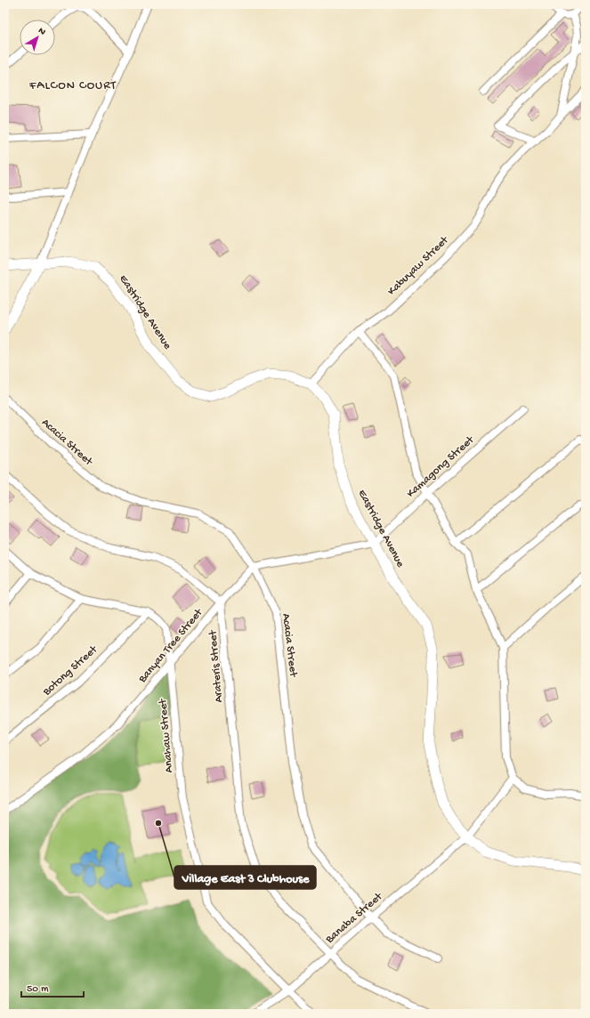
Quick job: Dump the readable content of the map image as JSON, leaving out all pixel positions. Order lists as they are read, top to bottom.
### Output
{
  "streets": {
    "street": [
      "Kabuyaw Street",
      "Eastridge Avenue",
      "Acacia Street",
      "Kamagong Street",
      "Banyan Tree Street",
      "Arateris Street",
      "Botong Street",
      "Anahaw Street",
      "Banaba Street"
    ]
  },
  "crossings": [
    ["Kabuyaw Street", "Eastridge Avenue"],
    ["Eastridge Avenue", "Kamagong Street"],
    ["Eastridge Avenue", "Banaba Street"],
    ["Acacia Street", "Banyan Tree Street"],
    ["Acacia Street", "Banaba Street"],
    ["Banyan Tree Street", "Arateris Street"],
    ["Banyan Tree Street", "Anahaw Street"],
    ["Arateris Street", "Banaba Street"],
    ["Botong Street", "Anahaw Street"],
    ["Anahaw Street", "Banaba Street"]
  ],
  "districts": ["FALCON COURT"],
  "places": ["Village East 3 Clubhouse"],
  "scale_bar": "50 m",
  "north": "top right"
}
